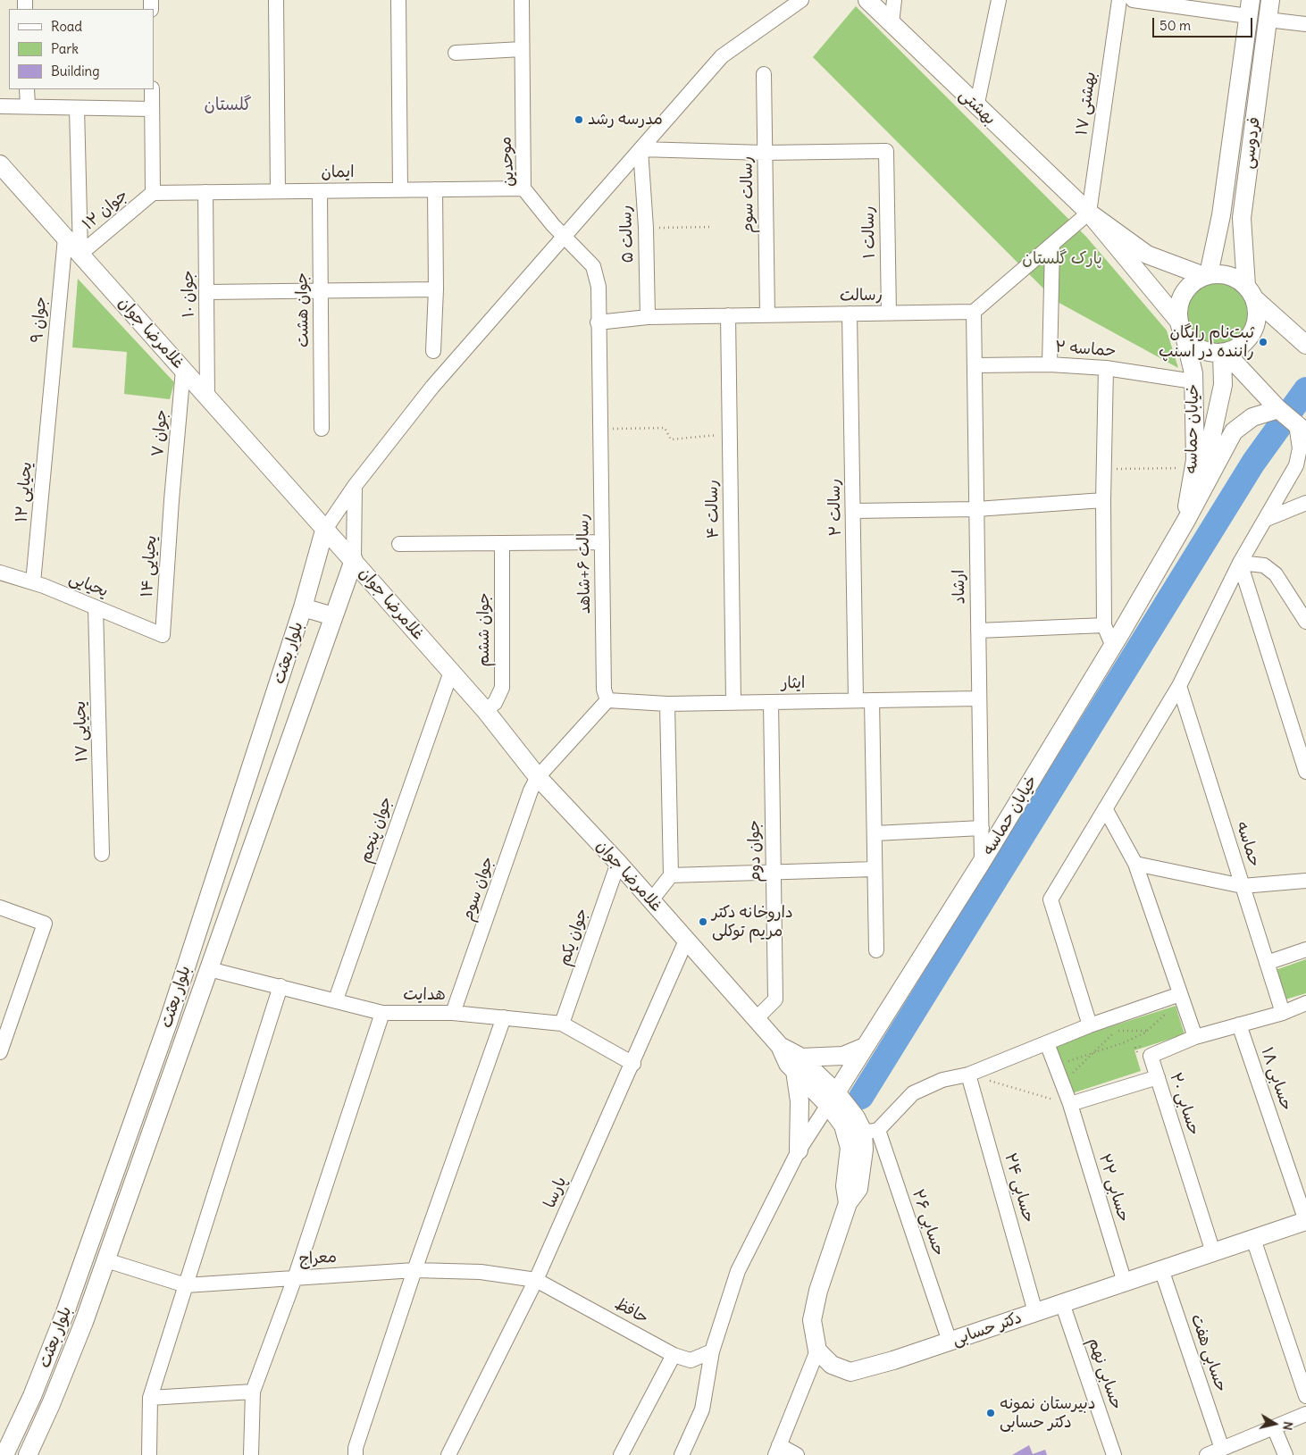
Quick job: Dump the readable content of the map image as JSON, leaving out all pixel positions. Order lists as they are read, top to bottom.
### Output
{
  "streets": {
    "main road": [
      "بهشتی",
      "فردوسی",
      "غلامرضا جوان",
      "خیابان حماسه",
      "بلوار بعثت",
      "دکتر حسابی"
    ],
    "street": [
      "بهشتی ۱۷",
      "موحدین",
      "ایمان",
      "رسالت سوم",
      "جوان ۱۲",
      "رسالت ۱",
      "رسالت ۵",
      "جوان ۱۰",
      "رسالت",
      "جوان هشت",
      "جوان ۹",
      "حماسه ۲",
      "جوان ۷",
      "یحیایی ۱۲",
      "رسالت ۲",
      "رسالت ۴",
      "رسالت ۶+شاهد",
      "یحیایی ۱۴",
      "یحیایی",
      "ارشاد",
      "جوان ششم",
      "ایثار",
      "یحیایی ۱۷",
      "جوان پنجم",
      "حماسه",
      "جوان دوم",
      "جوان سوم",
      "جوان یکم",
      "هدایت",
      "حسابی ۱۸",
      "حسابی ۲۰",
      "حسابی ۲۴",
      "حسابی ۲۲",
      "پارسا",
      "حسابی ۲۶",
      "معراج",
      "حافظ",
      "حسابی هفت",
      "حسابی نهم"
    ]
  },
  "crossings": [
    ["بهشتی ۱۷", "بهشتی"],
    ["فردوسی", "خیابان حماسه"],
    ["موحدین", "ایمان"],
    ["موحدین", "رسالت"],
    ["موحدین", "رسالت ۶+شاهد"],
    ["ایمان", "جوان ۱۲"],
    ["ایمان", "جوان ۱۰"],
    ["ایمان", "جوان هشت"],
    ["رسالت سوم", "رسالت ۱"],
    ["رسالت سوم", "رسالت"],
    ["جوان ۱۲", "غلامرضا جوان"],
    ["رسالت ۱", "رسالت"],
    ["رسالت ۵", "رسالت"],
    ["جوان ۱۰", "غلامرضا جوان"],
    ["رسالت", "رسالت ۲"],
    ["رسالت", "رسالت ۴"],
    ["رسالت", "رسالت ۶+شاهد"],
    ["رسالت", "ارشاد"],
    ["جوان ۹", "غلامرضا جوان"],
    ["جوان ۹", "یحیایی ۱۲"],
    ["غلامرضا جوان", "خیابان حماسه"],
    ["غلامرضا جوان", "جوان ۷"],
    ["غلامرضا جوان", "جوان ششم"],
    ["غلامرضا جوان", "بلوار بعثت"],
    ["غلامرضا جوان", "جوان پنجم"],
    ["غلامرضا جوان", "جوان دوم"],
    ["غلامرضا جوان", "جوان سوم"],
    ["غلامرضا جوان", "جوان یکم"],
    ["غلامرضا جوان", "پارسا"],
    ["حماسه ۲", "خیابان حماسه"],
    ["حماسه ۲", "ارشاد"],
    ["خیابان حماسه", "ارشاد"],
    ["جوان ۷", "یحیایی ۱۴"],
    ["یحیایی ۱۲", "یحیایی"],
    ["رسالت ۲", "ایثار"],
    ["رسالت ۴", "ایثار"],
    ["رسالت ۶+شاهد", "ایثار"],
    ["یحیایی ۱۴", "یحیایی"],
    ["یحیایی", "یحیایی ۱۷"],
    ["ارشاد", "ایثار"],
    ["بلوار بعثت", "هدایت"],
    ["بلوار بعثت", "معراج"],
    ["ایثار", "جوان دوم"],
    ["جوان پنجم", "هدایت"],
    ["حماسه", "حسابی ۲۰"],
    ["جوان سوم", "هدایت"],
    ["جوان یکم", "هدایت"],
    ["هدایت", "پارسا"],
    ["حسابی ۱۸", "حسابی ۲۰"],
    ["حسابی ۱۸", "دکتر حسابی"],
    ["حسابی ۲۰", "دکتر حسابی"],
    ["حسابی ۲۴", "دکتر حسابی"],
    ["حسابی ۲۲", "دکتر حسابی"],
    ["پارسا", "معراج"],
    ["پارسا", "حافظ"],
    ["حسابی ۲۶", "دکتر حسابی"],
    ["معراج", "حافظ"],
    ["دکتر حسابی", "حسابی هفت"],
    ["دکتر حسابی", "حسابی نهم"]
  ],
  "districts": ["گلستان"],
  "parks": ["پارک گلستان"],
  "places": [
    "مدرسه رشد",
    "ثبت‌نام رایگان راننده در اسنپ",
    "داروخانه دکتر مریم توکلی",
    "دبیرستان نمونه دکتر حسابی"
  ],
  "legend": ["Road", "Park", "Building"],
  "scale_bar": "50 m",
  "north": "right"
}
